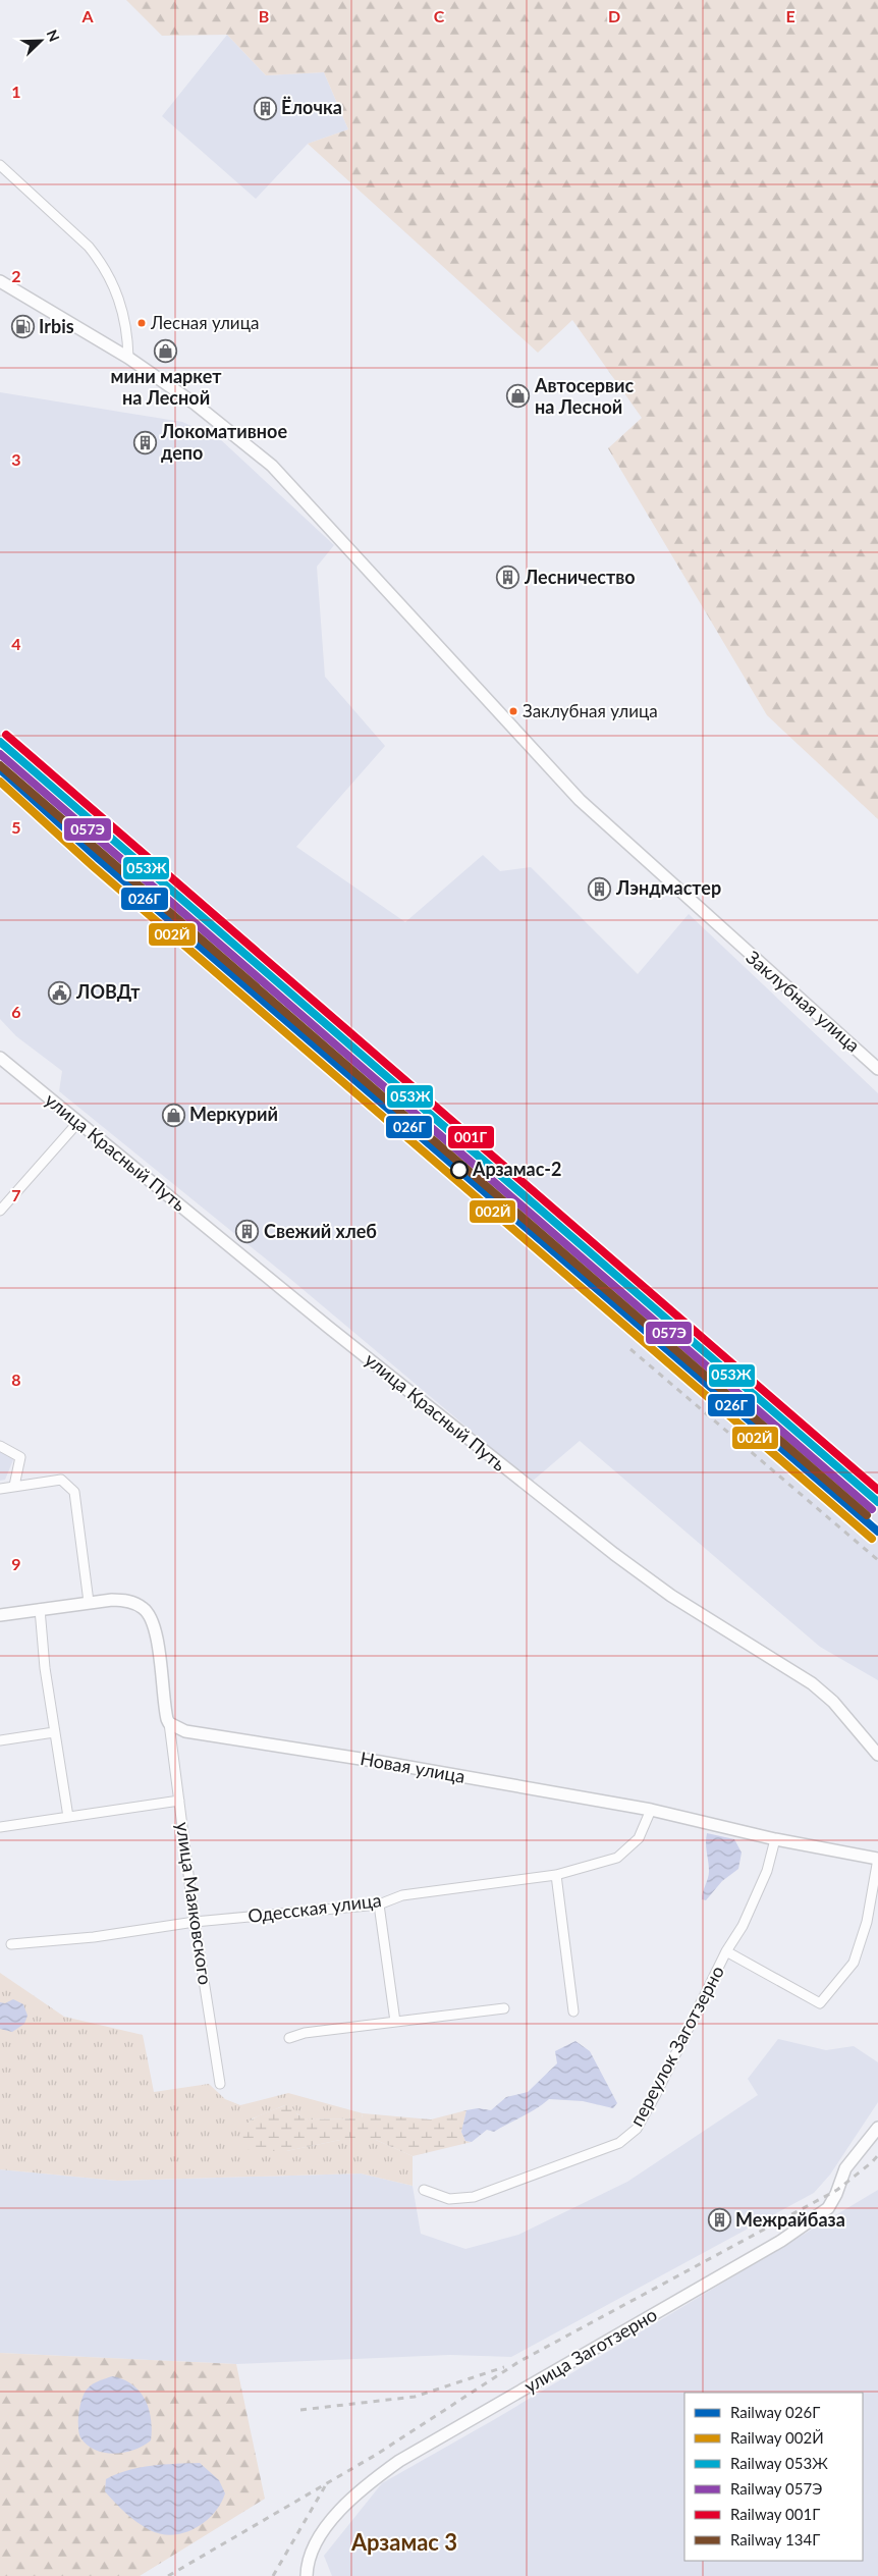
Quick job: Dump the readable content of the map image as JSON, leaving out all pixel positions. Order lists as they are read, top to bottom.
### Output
{
  "streets": {
    "main road": [
      "Заклубная улица",
      "улица Красный Путь",
      "Новая улица",
      "улица Заготзерно"
    ],
    "street": ["улица Маяковского", "Одесская улица", "переулок Заготзерно"]
  },
  "crossings": [
    ["Новая улица", "улица Маяковского"],
    ["Новая улица", "Одесская улица"],
    ["Новая улица", "переулок Заготзерно"],
    ["улица Маяковского", "Одесская улица"]
  ],
  "districts": ["Арзамас 3"],
  "places": {
    "building": [
      "Ёлочка",
      "Локомативное депо",
      "Лесничество",
      "Лэндмастер",
      "Свежий хлеб",
      "Межрайбаза"
    ],
    "other": ["Лесная улица", "Заклубная улица", "Арзамас-2"],
    "fuel station": ["Irbis"],
    "shop": ["мини маркет на Лесной", "Автосервис на Лесной", "Меркурий"],
    "public building": ["ЛОВДт"]
  },
  "lines": [
    "rail line 001Г",
    "rail line 053Ж",
    "rail line 057Э",
    "rail line 134Г",
    "rail line 026Г",
    "rail line 002Й"
  ],
  "legend": [
    "Railway 026Г",
    "Railway 002Й",
    "Railway 053Ж",
    "Railway 057Э",
    "Railway 001Г",
    "Railway 134Г"
  ],
  "north": "top right",
  "grid": {
    "columns": [
      "A",
      "B",
      "C",
      "D",
      "E"
    ],
    "rows": [
      "1",
      "2",
      "3",
      "4",
      "5",
      "6",
      "7",
      "8",
      "9"
    ]
  }
}
